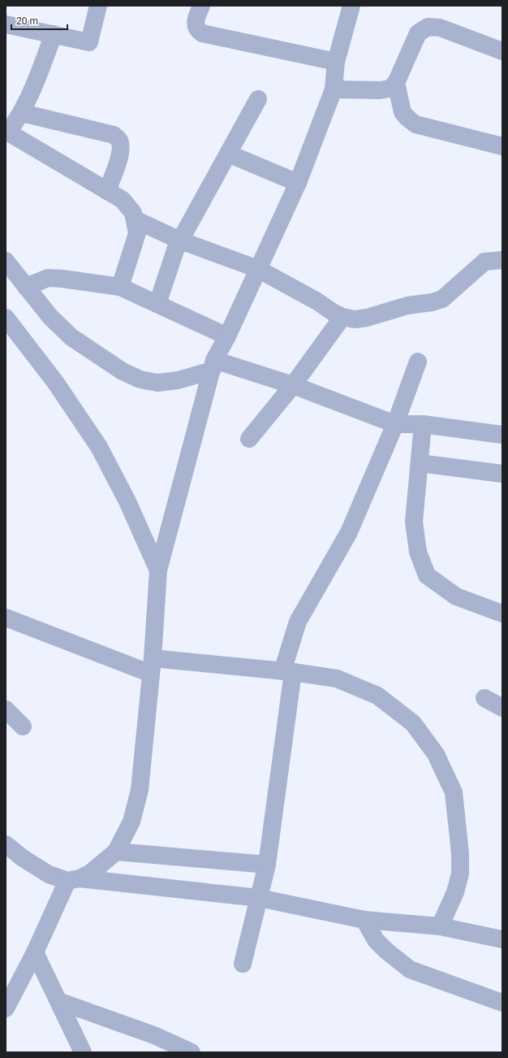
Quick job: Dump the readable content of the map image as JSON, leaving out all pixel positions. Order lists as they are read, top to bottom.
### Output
{
  "scale_bar": "20 m"
}
